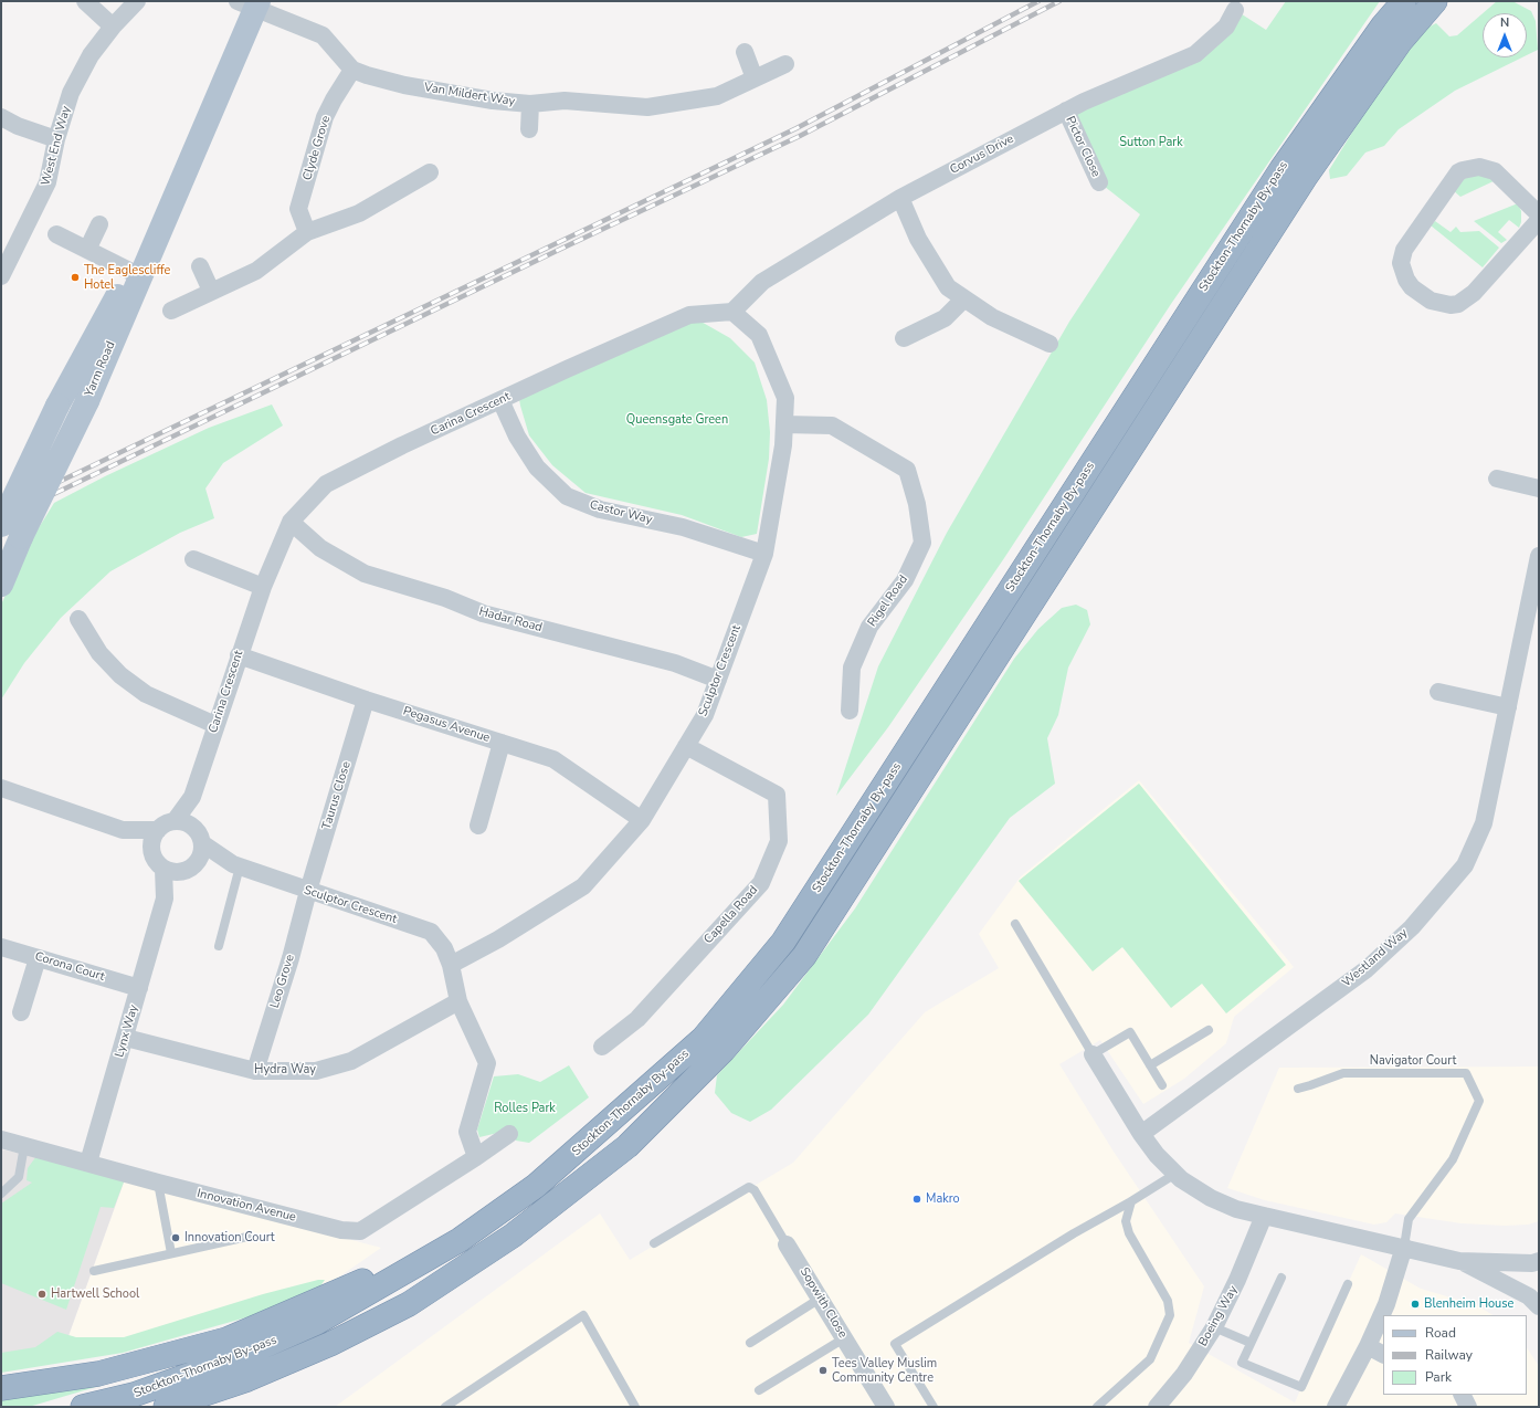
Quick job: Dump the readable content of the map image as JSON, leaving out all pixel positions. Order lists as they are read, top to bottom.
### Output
{
  "streets": {
    "highway": ["Stockton-Thornaby By-pass"],
    "main road": ["Yarm Road"],
    "street": [
      "Van Mildert Way",
      "West End Way",
      "Pictor Close",
      "Clyde Grove",
      "Corvus Drive",
      "Carina Crescent",
      "Castor Way",
      "Rigel Road",
      "Hadar Road",
      "Sculptor Crescent",
      "Pegasus Avenue",
      "Taurus Close",
      "Capella Road",
      "Westland Way",
      "Corona Court",
      "Leo Grove",
      "Lynx Way",
      "Hydra Way",
      "Innovation Avenue",
      "Sopwith Close",
      "Boeing Way"
    ],
    "lane": ["Navigator Court"]
  },
  "crossings": [
    ["Van Mildert Way", "Clyde Grove"],
    ["Van Mildert Way", "Yarm Road"],
    ["Pictor Close", "Corvus Drive"],
    ["Corvus Drive", "Carina Crescent"],
    ["Corvus Drive", "Sculptor Crescent"],
    ["Carina Crescent", "Castor Way"],
    ["Carina Crescent", "Hadar Road"],
    ["Carina Crescent", "Sculptor Crescent"],
    ["Carina Crescent", "Pegasus Avenue"],
    ["Carina Crescent", "Lynx Way"],
    ["Castor Way", "Sculptor Crescent"],
    ["Rigel Road", "Sculptor Crescent"],
    ["Hadar Road", "Sculptor Crescent"],
    ["Sculptor Crescent", "Pegasus Avenue"],
    ["Sculptor Crescent", "Taurus Close"],
    ["Sculptor Crescent", "Capella Road"],
    ["Sculptor Crescent", "Leo Grove"],
    ["Sculptor Crescent", "Lynx Way"],
    ["Sculptor Crescent", "Hydra Way"],
    ["Pegasus Avenue", "Taurus Close"],
    ["Taurus Close", "Leo Grove"],
    ["Corona Court", "Lynx Way"],
    ["Leo Grove", "Hydra Way"],
    ["Lynx Way", "Hydra Way"],
    ["Lynx Way", "Innovation Avenue"]
  ],
  "parks": ["Sutton Park", "Queensgate Green", "Rolles Park"],
  "places": [
    "The Eaglescliffe Hotel",
    "Makro",
    "Innovation Court",
    "Hartwell School",
    "Blenheim House",
    "Tees Valley Muslim Community Centre"
  ],
  "legend": ["Road", "Railway", "Park"],
  "north": "top"
}
